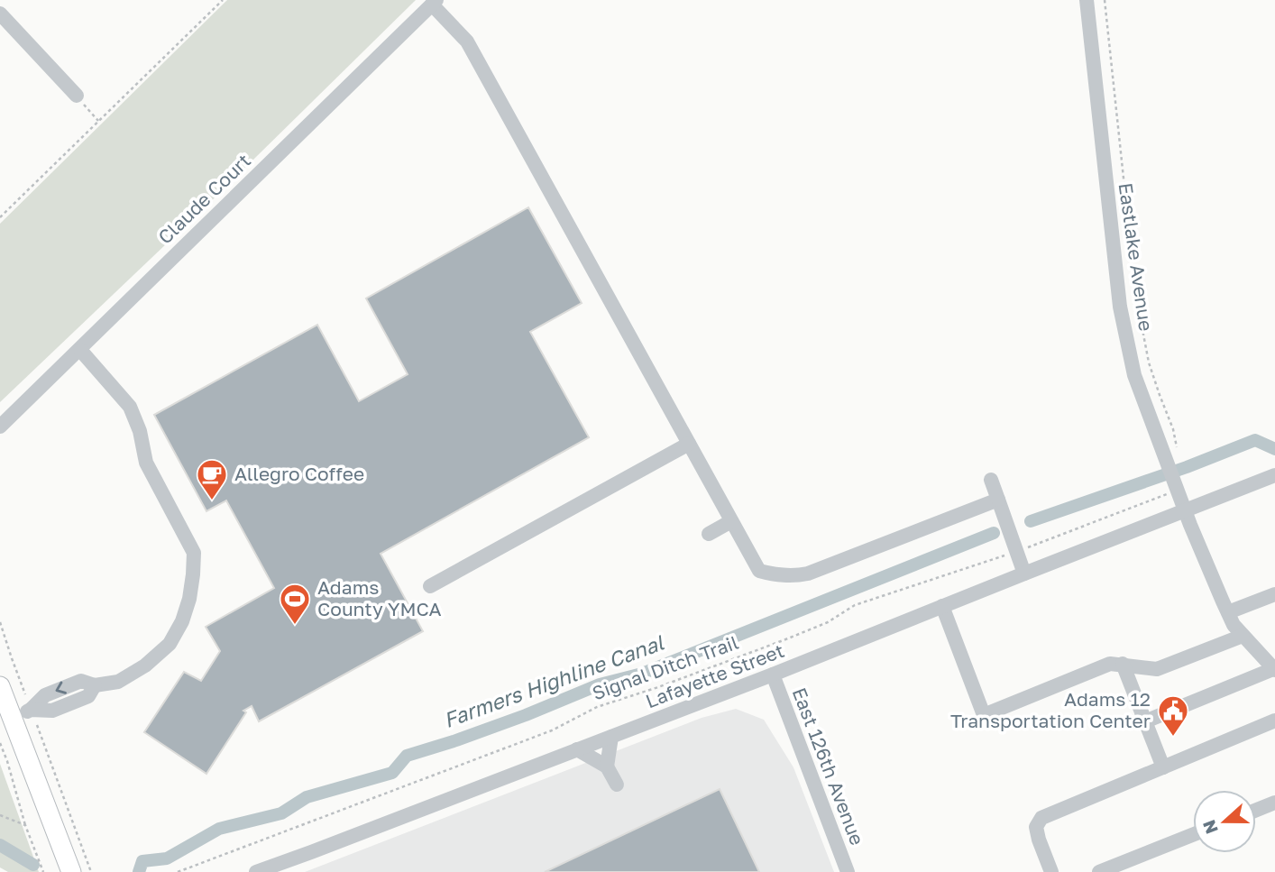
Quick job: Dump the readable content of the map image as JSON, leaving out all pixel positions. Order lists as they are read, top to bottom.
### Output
{
  "streets": {
    "street": [
      "Claude Court",
      "Eastlake Avenue",
      "Lafayette Street",
      "East 126th Avenue"
    ],
    "path": ["Signal Ditch Trail"]
  },
  "crossings": [
    ["Eastlake Avenue", "Lafayette Street"],
    ["Lafayette Street", "East 126th Avenue"]
  ],
  "water": ["Farmers Highline Canal"],
  "places": {
    "cafe": ["Allegro Coffee"],
    "sports": ["Adams County YMCA"],
    "public building": ["Adams 12 Transportation Center"]
  },
  "north": "left"
}
